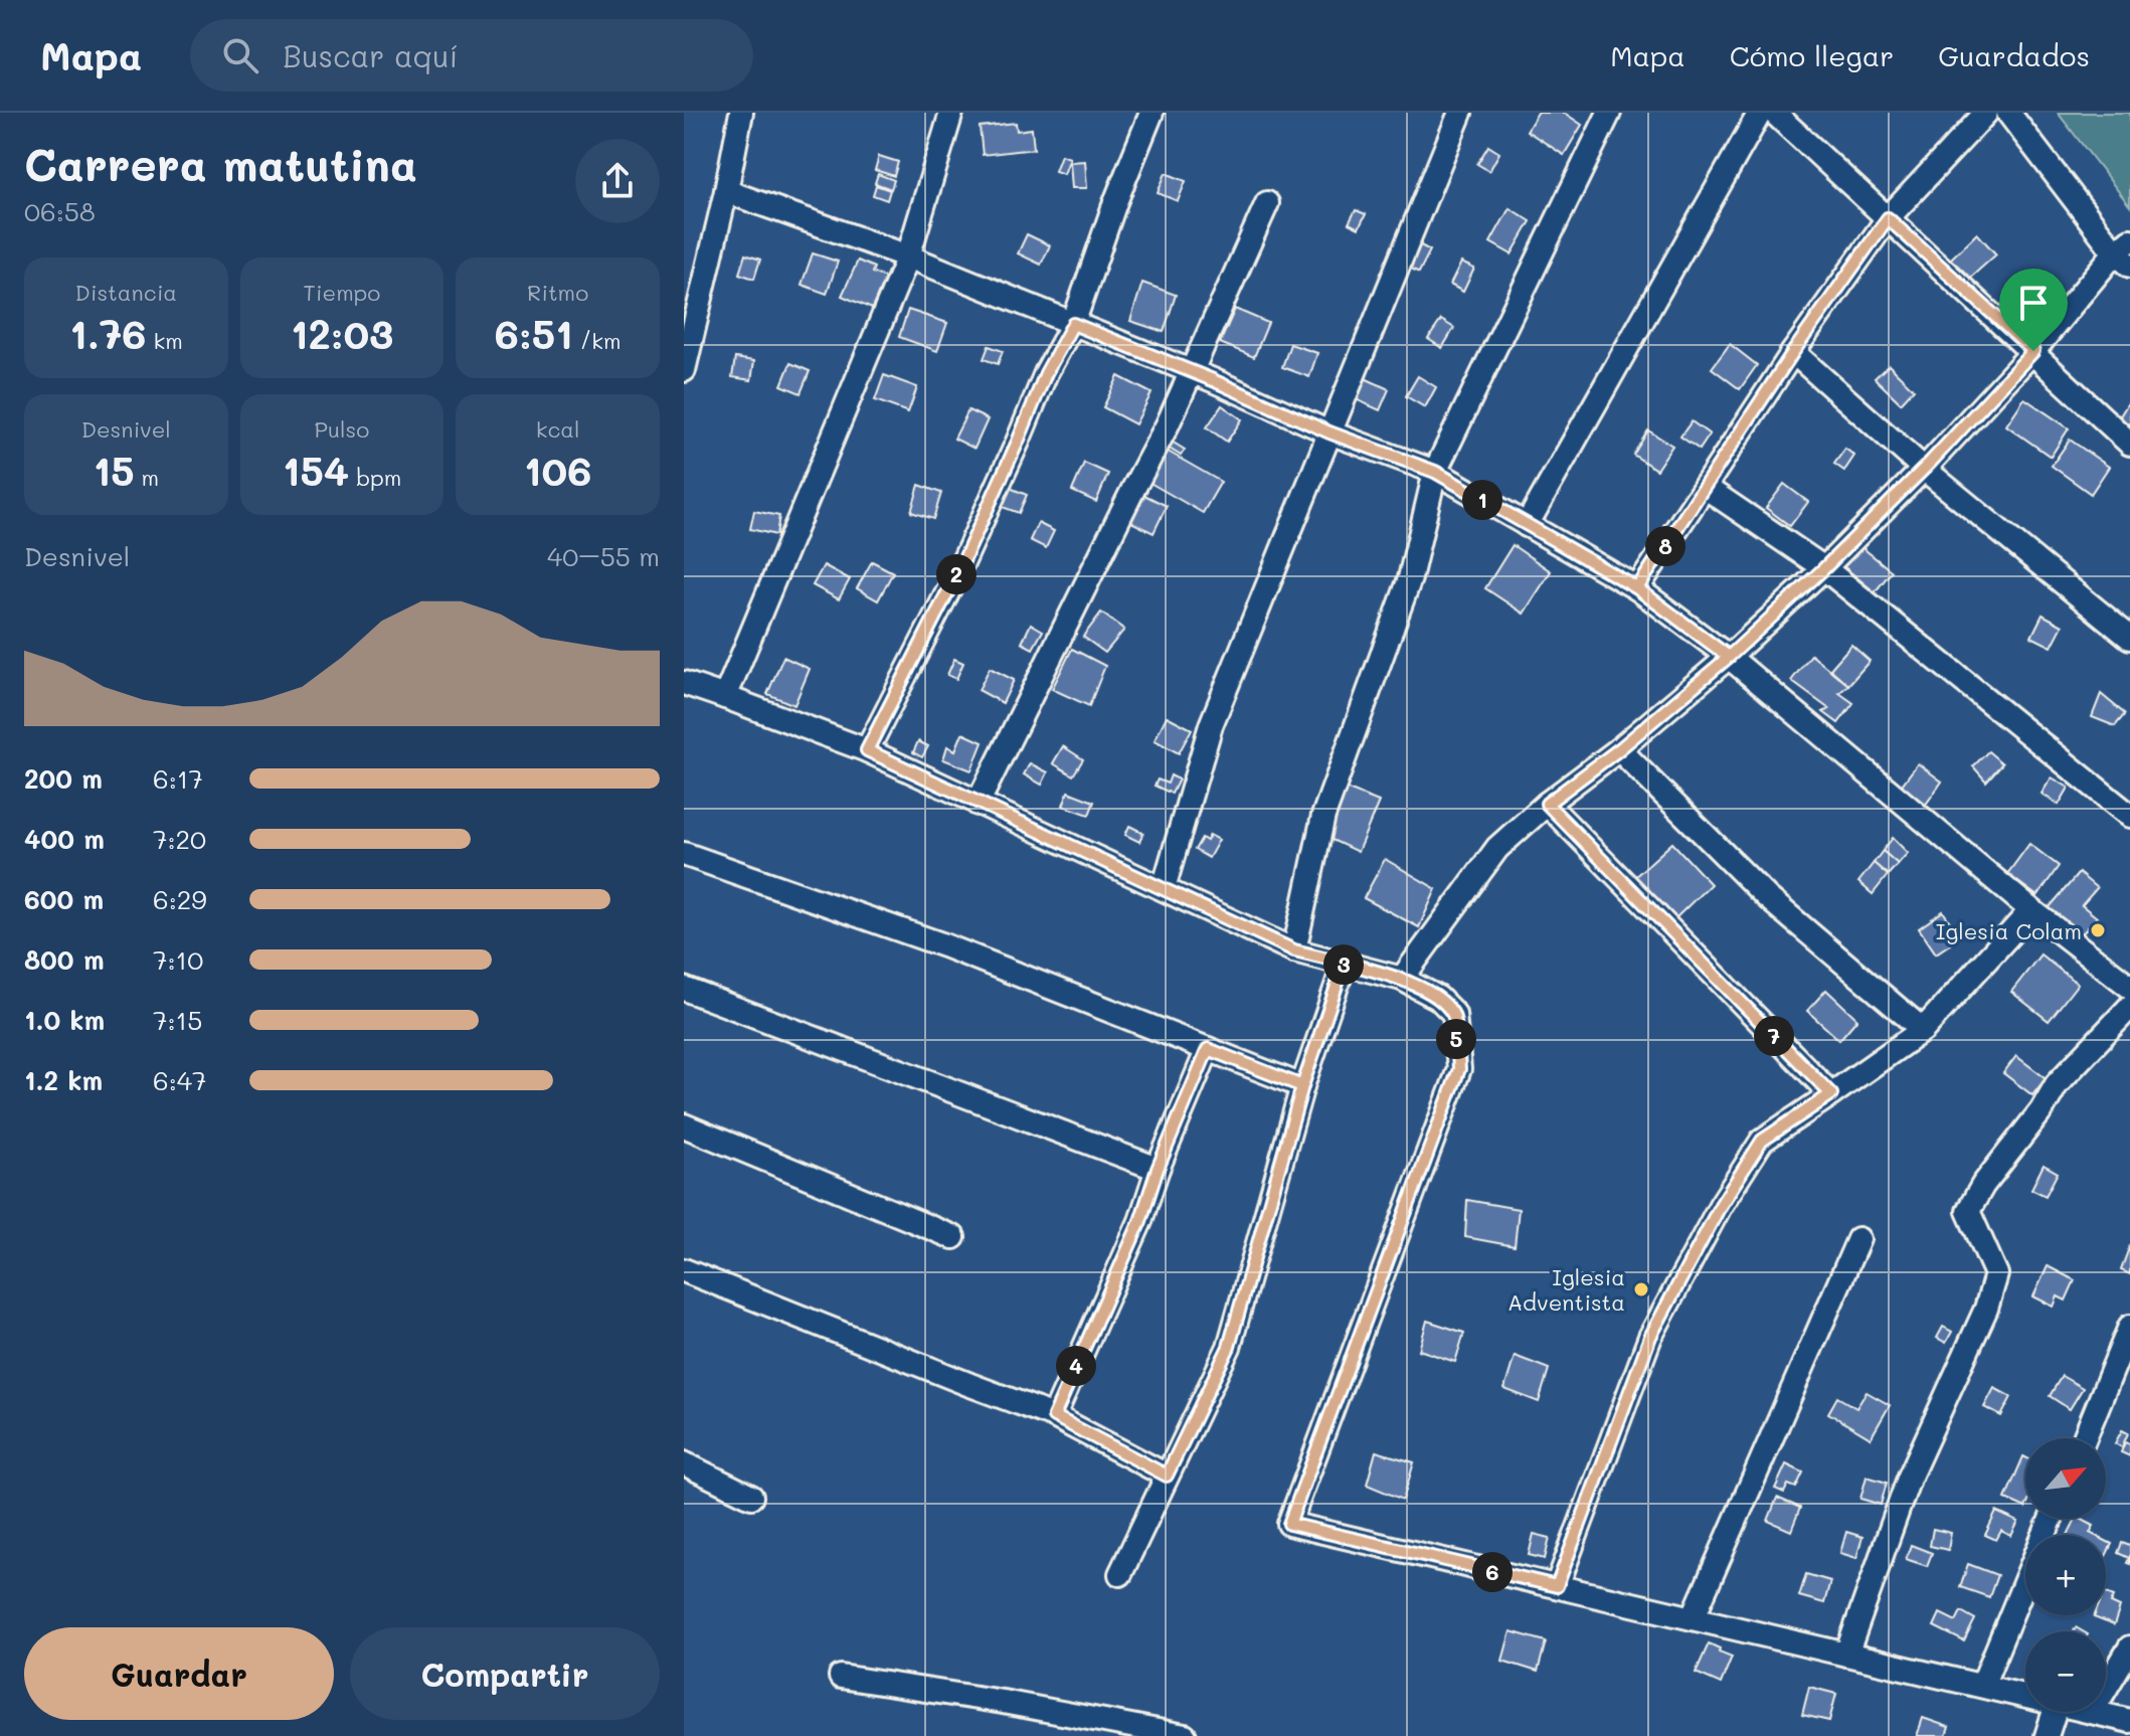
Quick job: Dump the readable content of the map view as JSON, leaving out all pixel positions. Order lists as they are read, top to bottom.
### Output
{
  "places": ["Iglesia Colam", "Iglesia Adventista"],
  "north": "top right",
  "page": {
    "header": "Mapa",
    "search": "Buscar aquí",
    "nav": ["Mapa", "Cómo llegar", "Guardados"],
    "heading": ["Carrera matutina", "06:58"],
    "stats": [
      ["Distancia", "1.76 km"],
      ["Tiempo", "12:03"],
      ["Ritmo", "6:51 /km"],
      ["Desnivel", "15 m"],
      ["Pulso", "154 bpm"],
      ["kcal", "106"]
    ],
    "pins": [
      "1",
      "8",
      "2",
      "3",
      "7",
      "5",
      "4",
      "6"
    ],
    "chart": ["Desnivel", "40–55 m"],
    "list": [
      {
        "name": "200 m",
        "note": "6:17"
      },
      {
        "name": "400 m",
        "note": "7:20"
      },
      {
        "name": "600 m",
        "note": "6:29"
      },
      {
        "name": "800 m",
        "note": "7:10"
      },
      {
        "name": "1.0 km",
        "note": "7:15"
      },
      {
        "name": "1.2 km",
        "note": "6:47"
      }
    ],
    "map_buttons": ["+", "−"],
    "buttons": ["Guardar", "Compartir"]
  }
}
